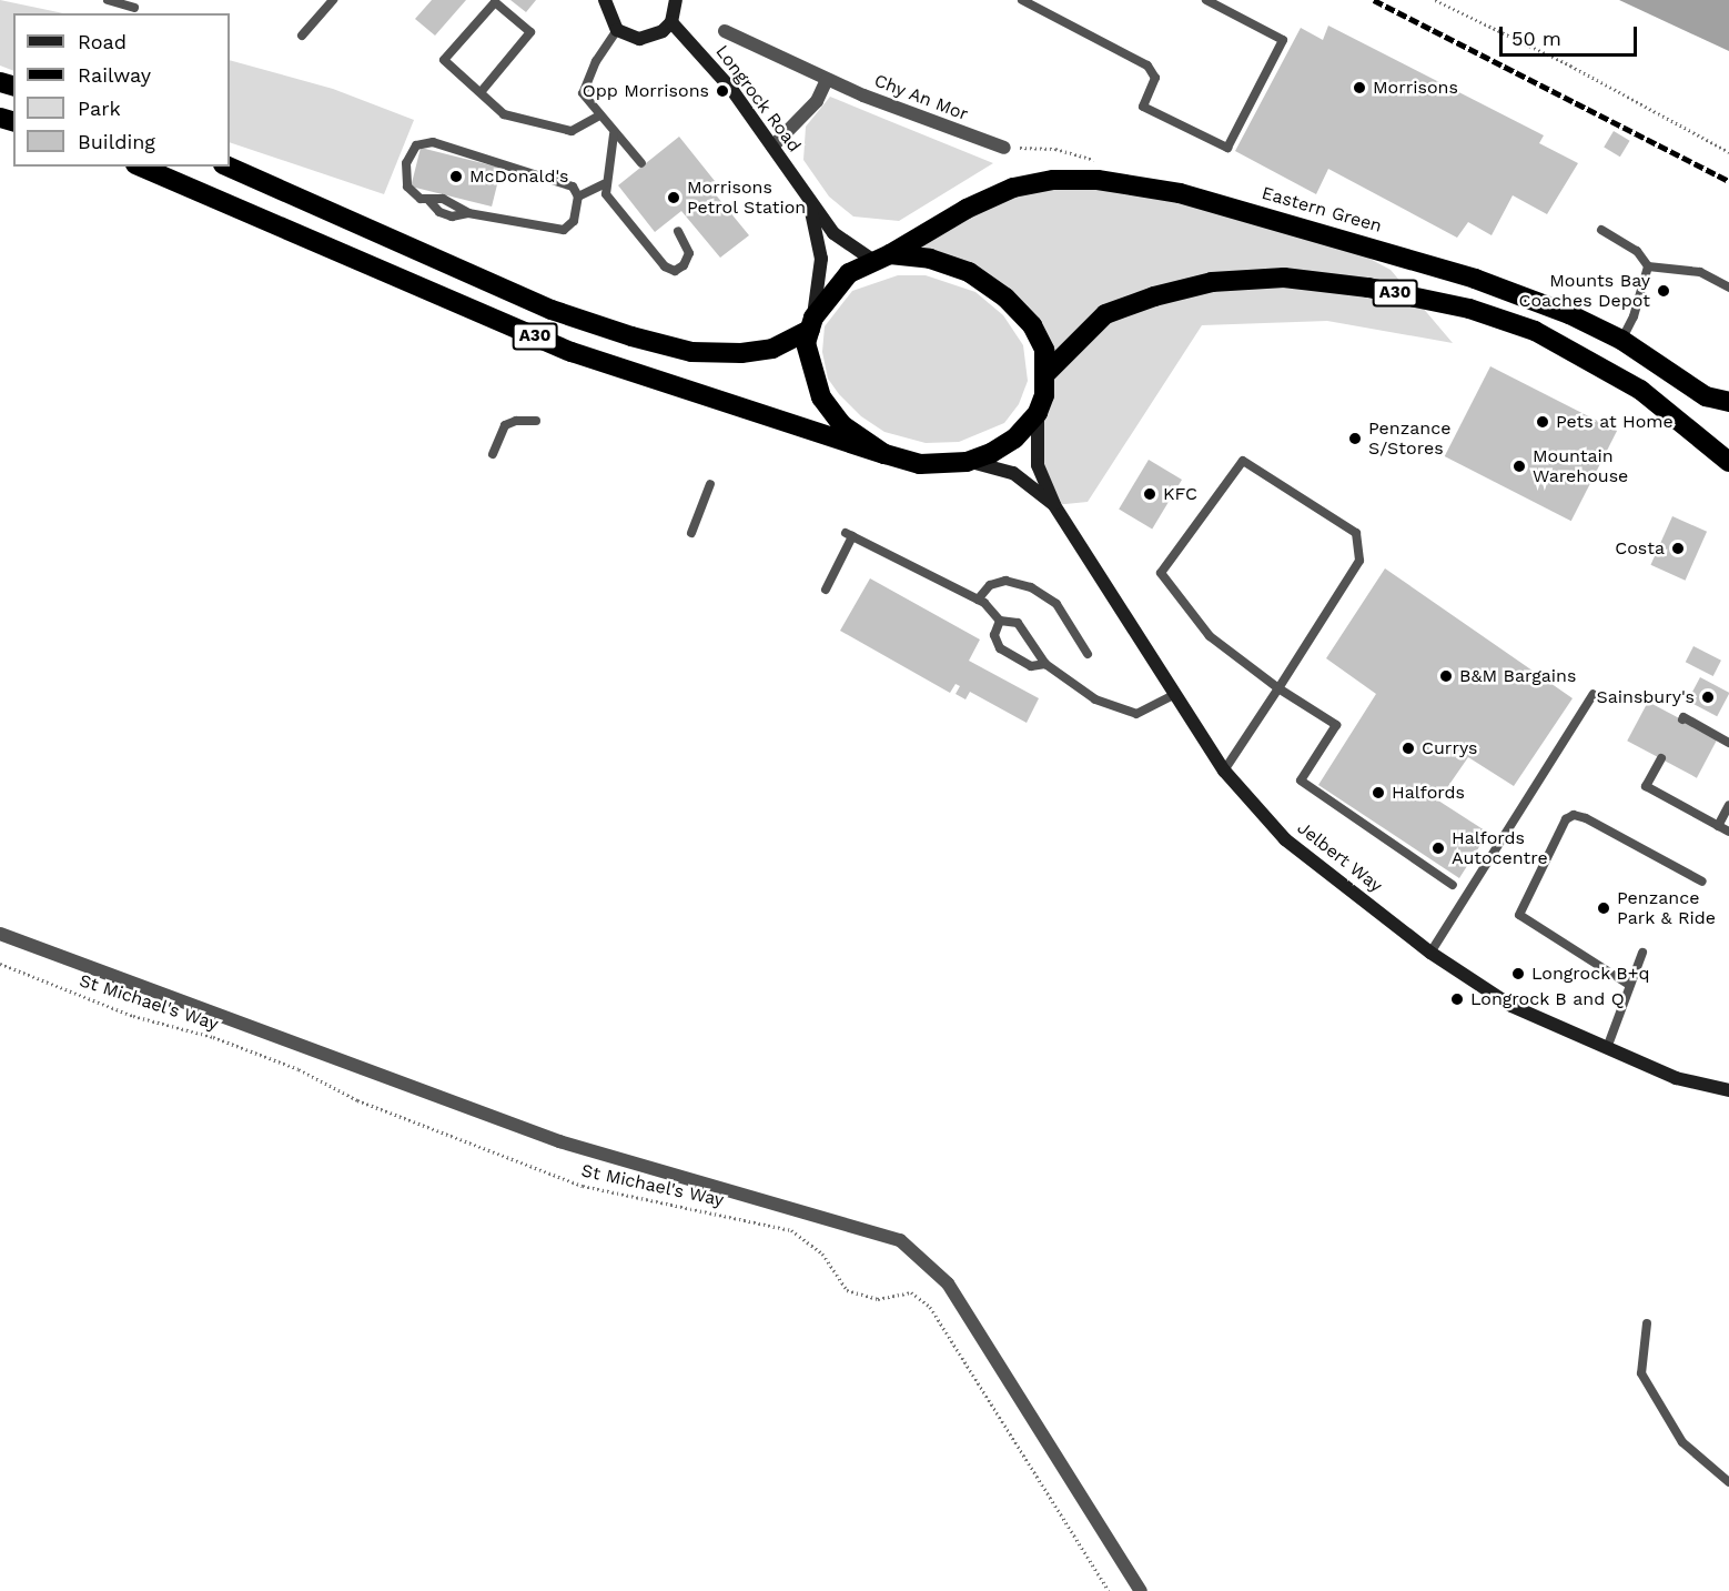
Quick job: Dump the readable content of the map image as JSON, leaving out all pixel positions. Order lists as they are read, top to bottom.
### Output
{
  "streets": {
    "highway": ["Eastern Green", "A30"],
    "street": ["Chy An Mor", "Longrock Road", "Jelbert Way"],
    "path": ["St Michael's Way"]
  },
  "crossings": [
    ["Longrock Road", "Eastern Green"],
    ["Longrock Road", "A30"],
    ["Longrock Road", "Jelbert Way"],
    ["Eastern Green", "A30"],
    ["Eastern Green", "Jelbert Way"],
    ["A30", "Jelbert Way"]
  ],
  "places": [
    "Morrisons",
    "Opp Morrisons",
    "McDonald's",
    "Morrisons Petrol Station",
    "Mounts Bay Coaches Depot",
    "Pets at Home",
    "Penzance S/Stores",
    "Mountain Warehouse",
    "KFC",
    "Costa",
    "B&M Bargains",
    "Sainsbury's",
    "Currys",
    "Halfords",
    "Halfords Autocentre",
    "Penzance Park & Ride",
    "Longrock B+q",
    "Longrock B and Q"
  ],
  "legend": [
    "Road",
    "Railway",
    "Park",
    "Building"
  ],
  "scale_bar": "50 m"
}
